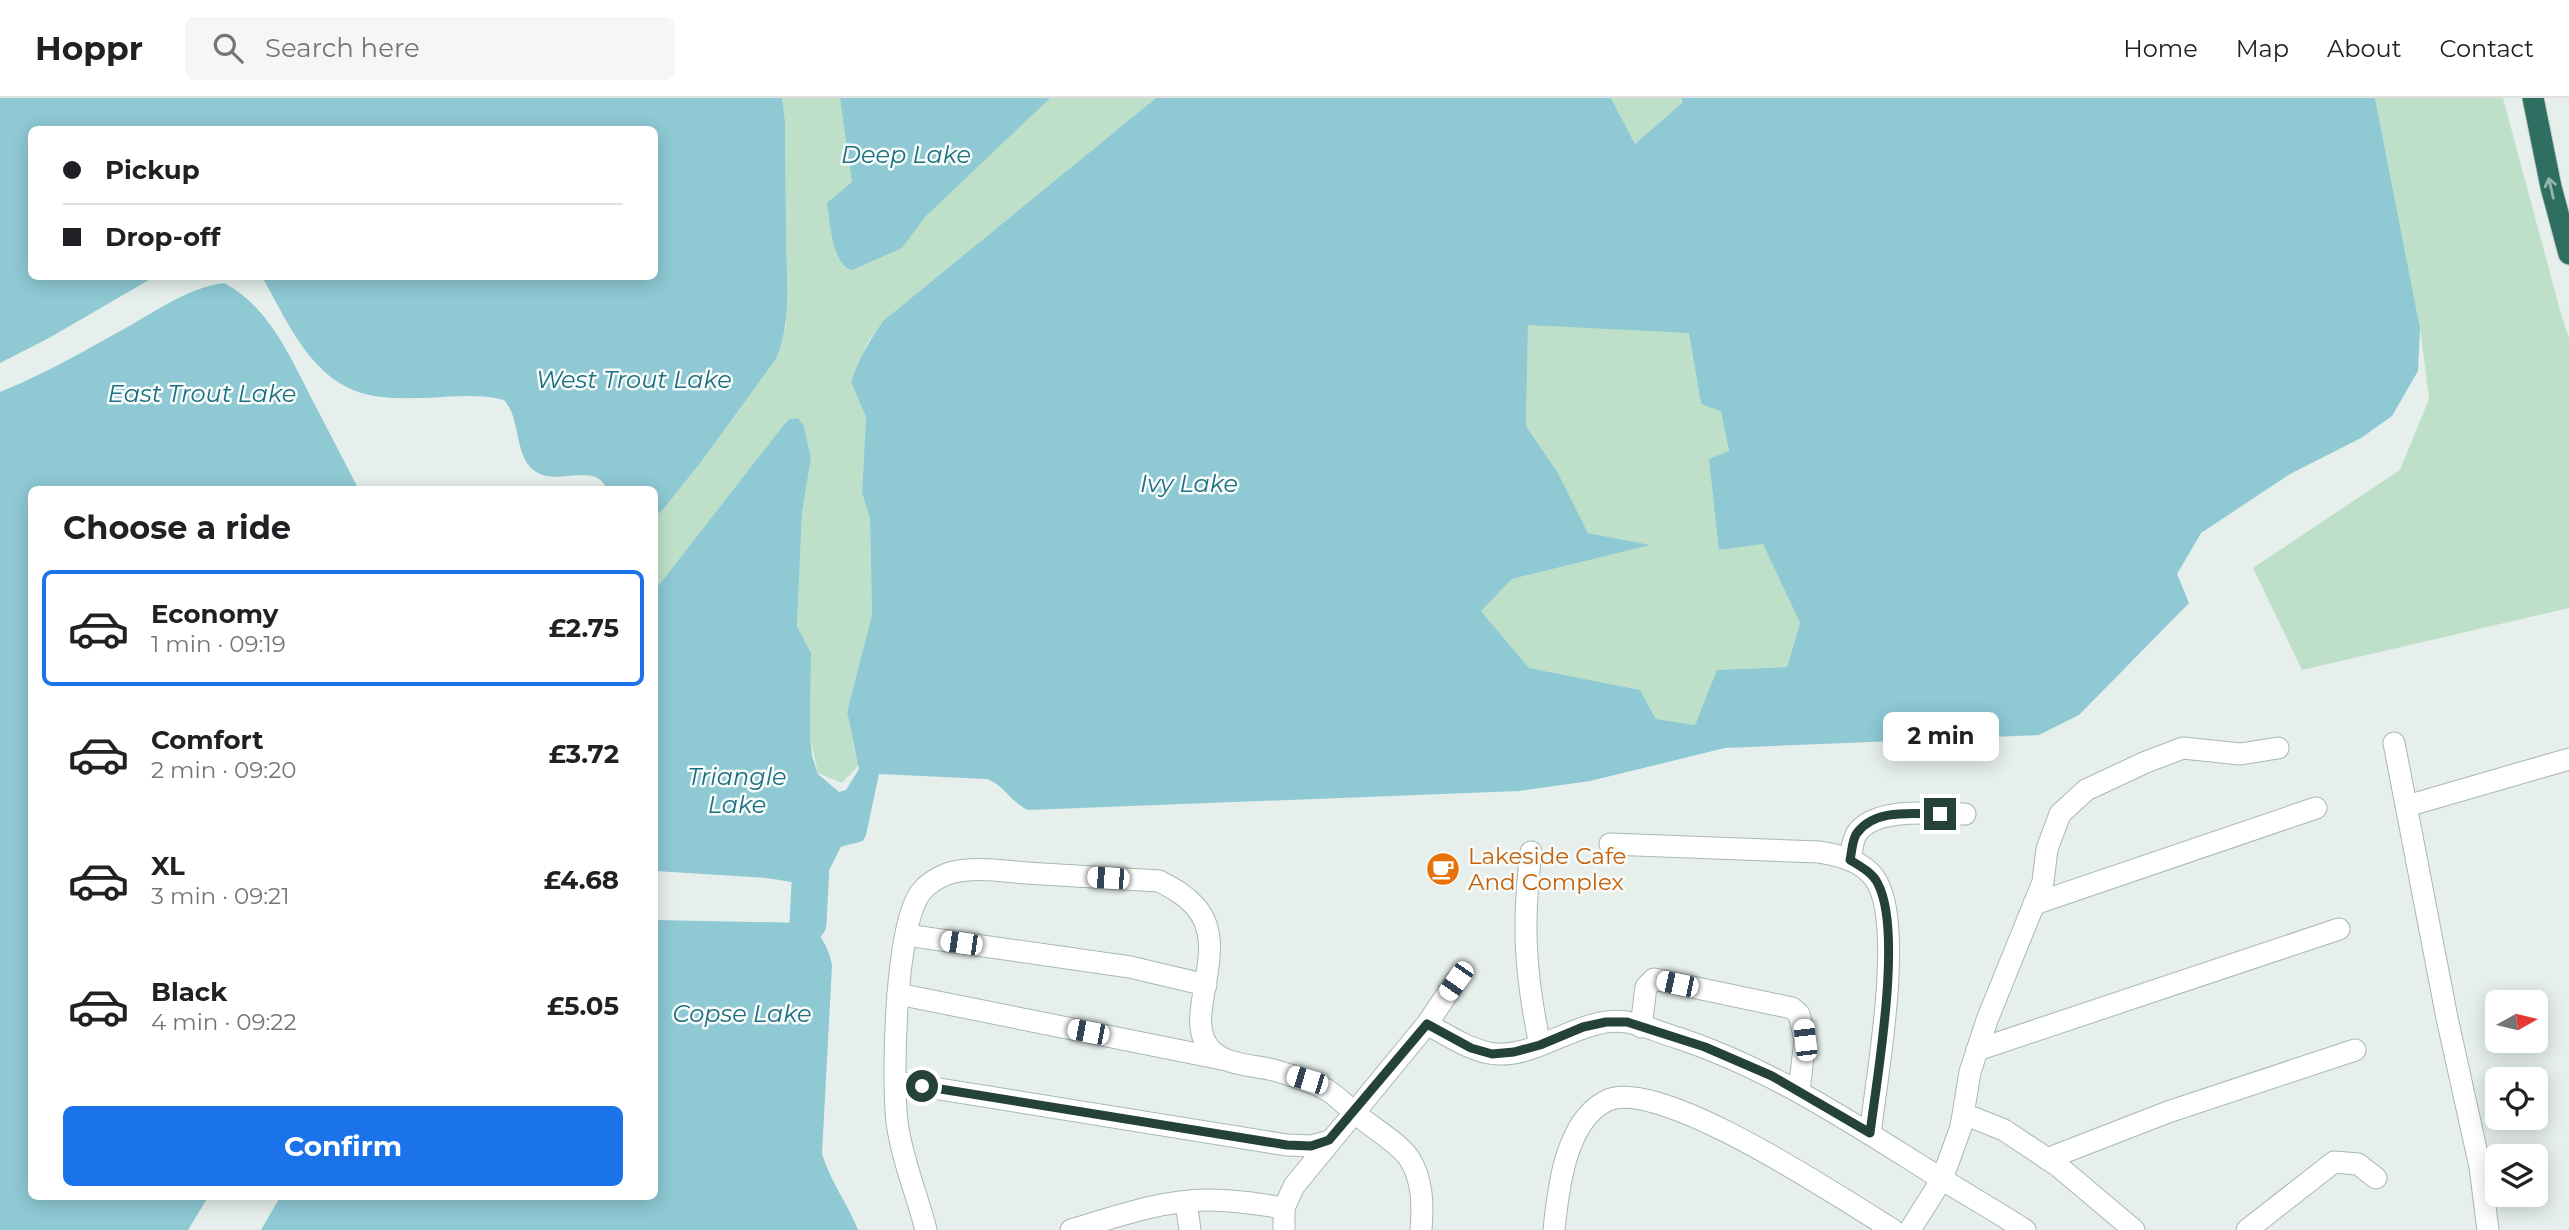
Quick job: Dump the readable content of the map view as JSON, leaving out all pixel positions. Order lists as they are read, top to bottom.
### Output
{
  "water": [
    "Deep Lake",
    "West Trout Lake",
    "East Trout Lake",
    "Ivy Lake",
    "Triangle Lake",
    "Copse Lake"
  ],
  "places": {
    "cafe": ["Lakeside Cafe And Complex"]
  },
  "north": "right",
  "page": {
    "header": "Hoppr",
    "search": "Search here",
    "nav": [
      "Home",
      "Map",
      "About",
      "Contact"
    ],
    "banner": ["Pickup", "Drop-off"],
    "heading": "Choose a ride",
    "list": [
      {
        "name": "Economy",
        "note": "1 min · 09:19",
        "value": "£2.75"
      },
      {
        "name": "Comfort",
        "note": "2 min · 09:20",
        "value": "£3.72"
      },
      {
        "name": "XL",
        "note": "3 min · 09:21",
        "value": "£4.68"
      },
      {
        "name": "Black",
        "note": "4 min · 09:22",
        "value": "£5.05"
      }
    ],
    "bubble": "2 min",
    "buttons": "Confirm"
  }
}
